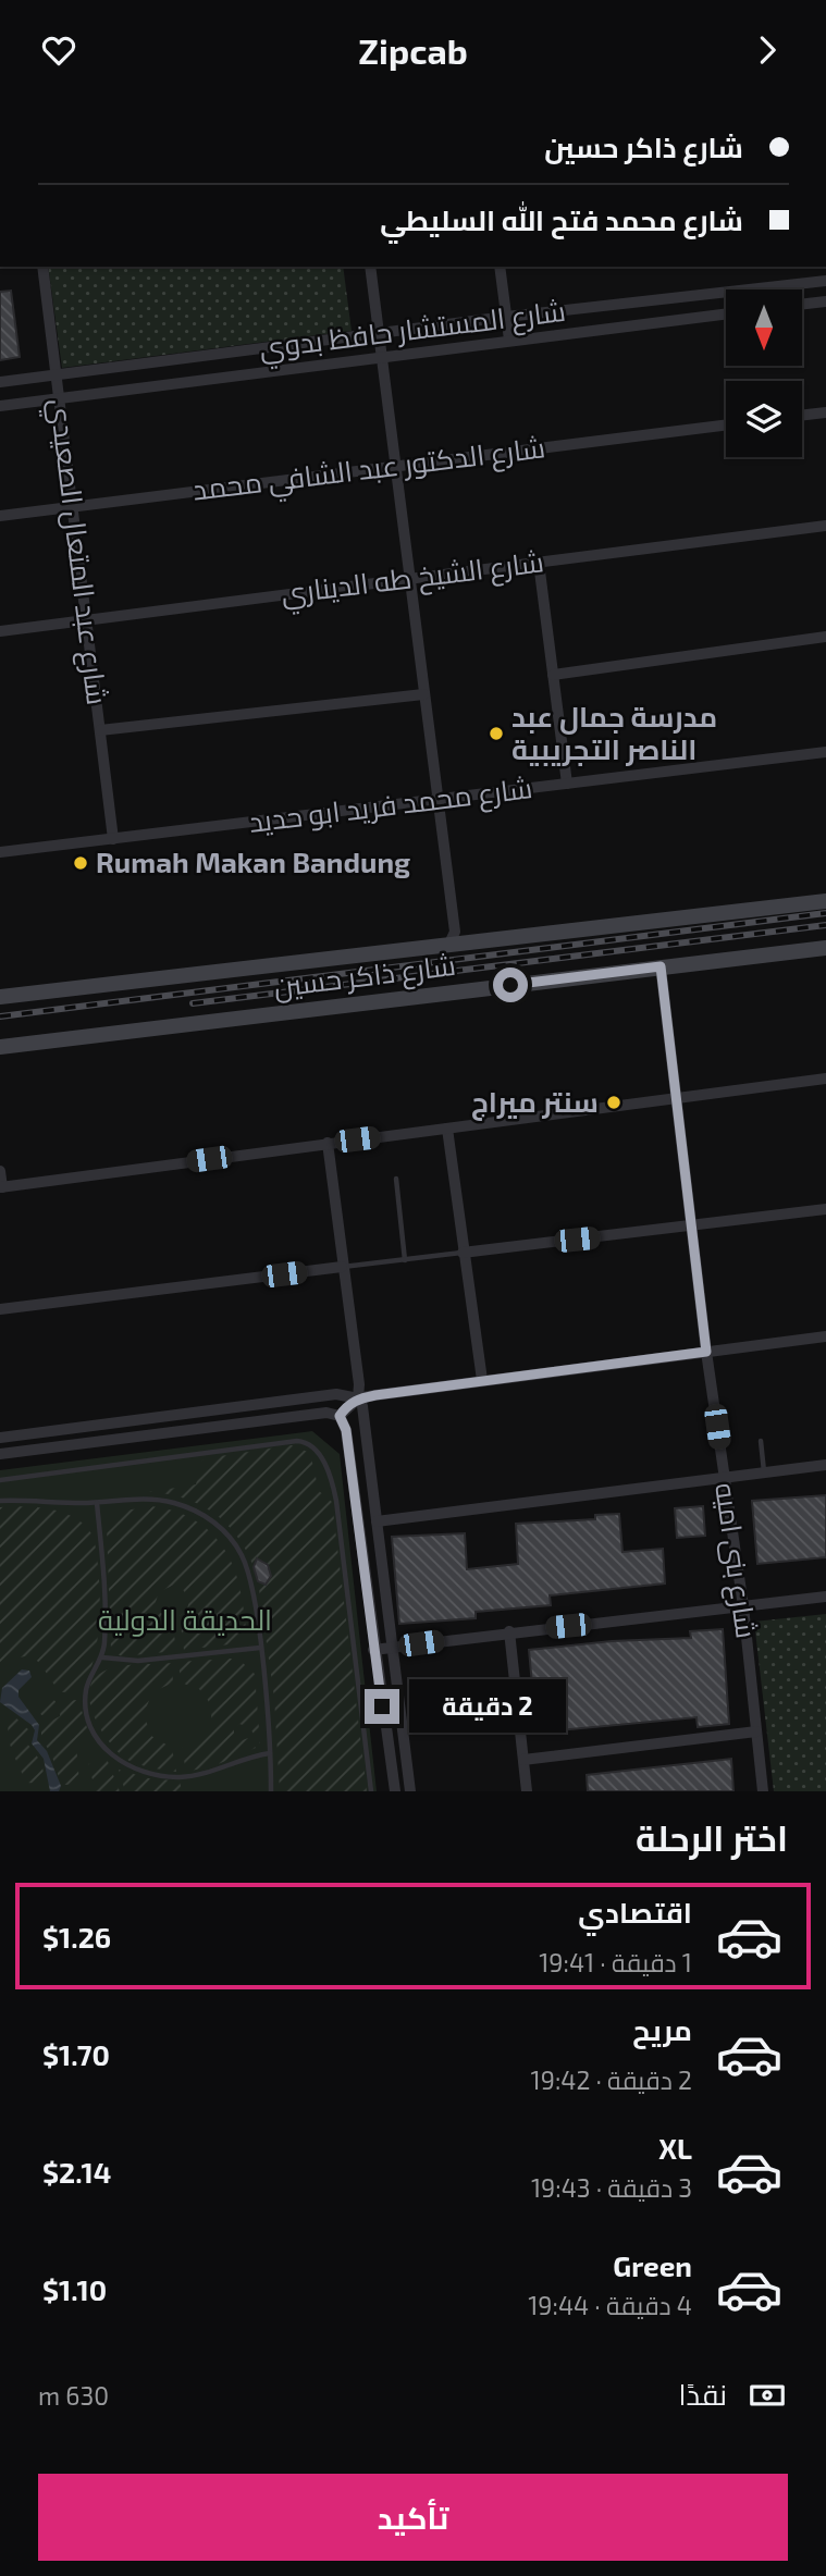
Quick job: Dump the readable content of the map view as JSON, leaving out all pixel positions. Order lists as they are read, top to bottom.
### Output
{
  "streets": {
    "main road": ["شارع ذاكر حسين"],
    "street": [
      "شارع المستشار حافظ بدوي",
      "شارع الدكتور عبد الشافي محمد",
      "شارع عبد المتعال الصعيدي",
      "شارع الشيخ طه الديناري",
      "شارع محمد فريد ابو حديد",
      "شارع بنى اميه"
    ]
  },
  "crossings": [
    ["شارع المستشار حافظ بدوي", "شارع عبد المتعال الصعيدي"],
    ["شارع الدكتور عبد الشافي محمد", "شارع عبد المتعال الصعيدي"],
    ["شارع عبد المتعال الصعيدي", "شارع الشيخ طه الديناري"],
    ["شارع عبد المتعال الصعيدي", "شارع محمد فريد ابو حديد"],
    ["شارع ذاكر حسين", "شارع بنى اميه"]
  ],
  "parks": ["الحديقة الدولية"],
  "places": ["مدرسة جمال عبد الناصر التجريبية", "Rumah Makan Bandung", "سنتر ميراج"],
  "north": "bottom",
  "page": {
    "header": "Zipcab",
    "banner": ["شارع ذاكر حسين", "شارع محمد فتح الله السليطي"],
    "bubble": "2 دقيقة",
    "heading": "اختر الرحلة",
    "list": [
      {
        "name": "اقتصادي",
        "note": "1 دقيقة · 19:41",
        "value": "$1.26"
      },
      {
        "name": "مريح",
        "note": "2 دقيقة · 19:42",
        "value": "$1.70"
      },
      {
        "name": "XL",
        "note": "3 دقيقة · 19:43",
        "value": "$2.14"
      },
      {
        "name": "Green",
        "note": "4 دقيقة · 19:44",
        "value": "$1.10"
      }
    ],
    "pay": ["نقدًا", "630 m"],
    "buttons": "تأكيد"
  }
}
